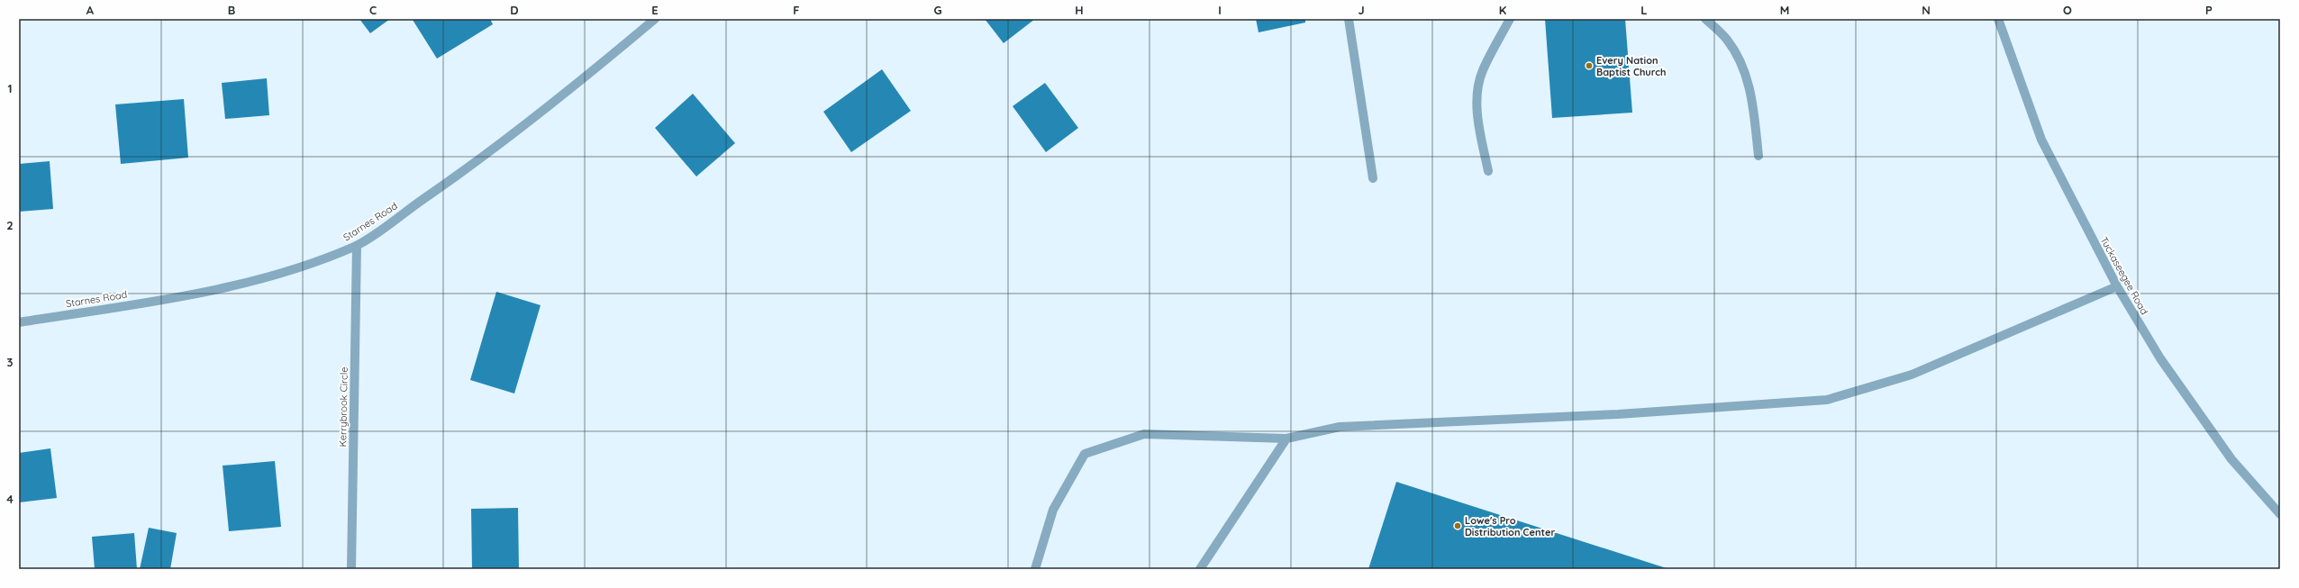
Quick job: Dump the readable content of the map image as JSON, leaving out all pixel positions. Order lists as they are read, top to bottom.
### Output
{
  "streets": {
    "street": ["Starnes Road", "Tuckaseegee Road", "Kerrybrook Circle"]
  },
  "crossings": [
    ["Starnes Road", "Kerrybrook Circle"]
  ],
  "places": ["Every Nation Baptist Church", "Lowe's Pro Distribution Center"],
  "grid": {
    "columns": [
      "A",
      "B",
      "C",
      "D",
      "E",
      "F",
      "G",
      "H",
      "I",
      "J",
      "K",
      "L",
      "M",
      "N",
      "O",
      "P"
    ],
    "rows": [
      "1",
      "2",
      "3",
      "4"
    ]
  }
}
